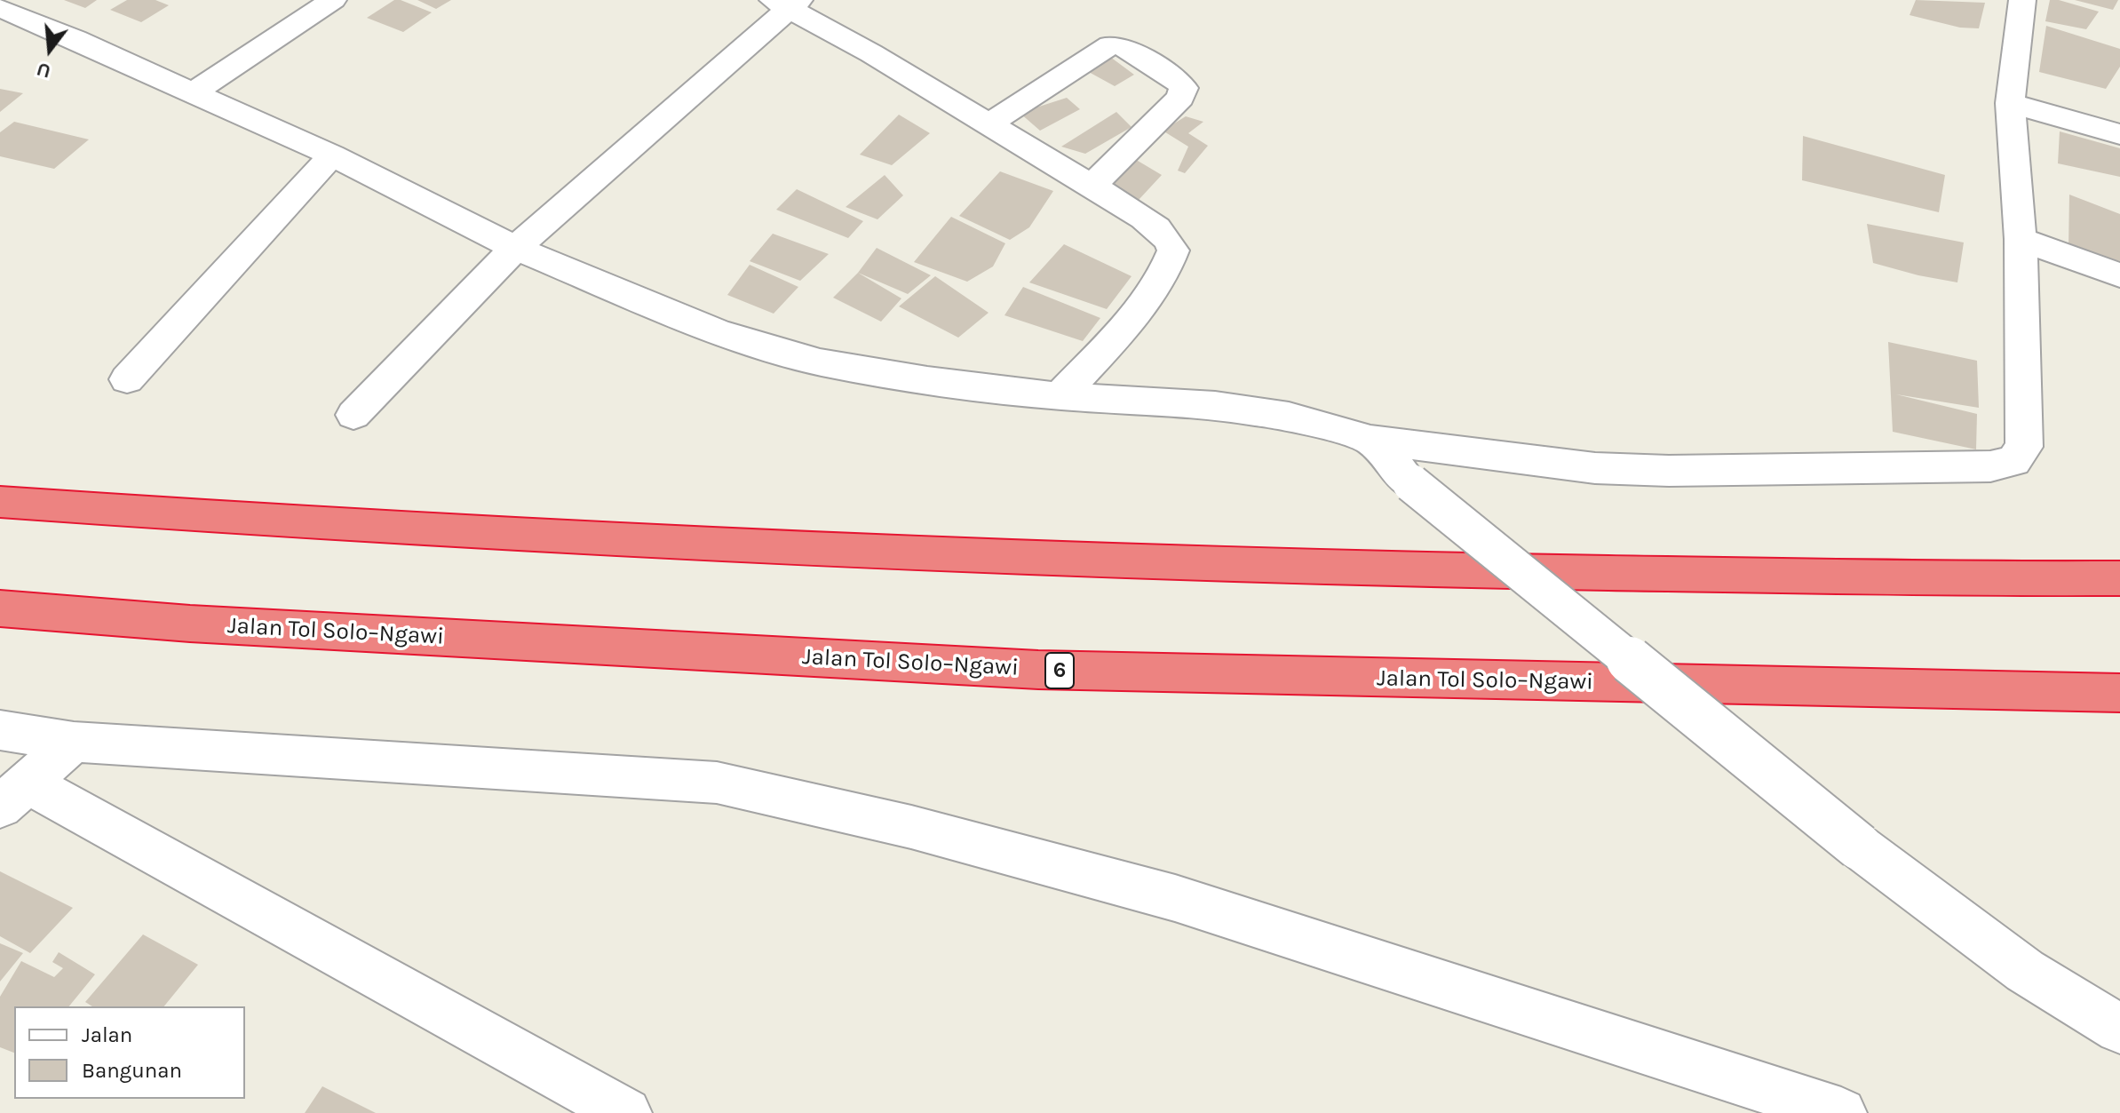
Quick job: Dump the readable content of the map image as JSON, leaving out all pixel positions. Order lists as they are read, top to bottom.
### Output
{
  "streets": {
    "highway": ["Jalan Tol Solo–Ngawi", "6"]
  },
  "legend": ["Jalan", "Bangunan"],
  "north": "bottom"
}
